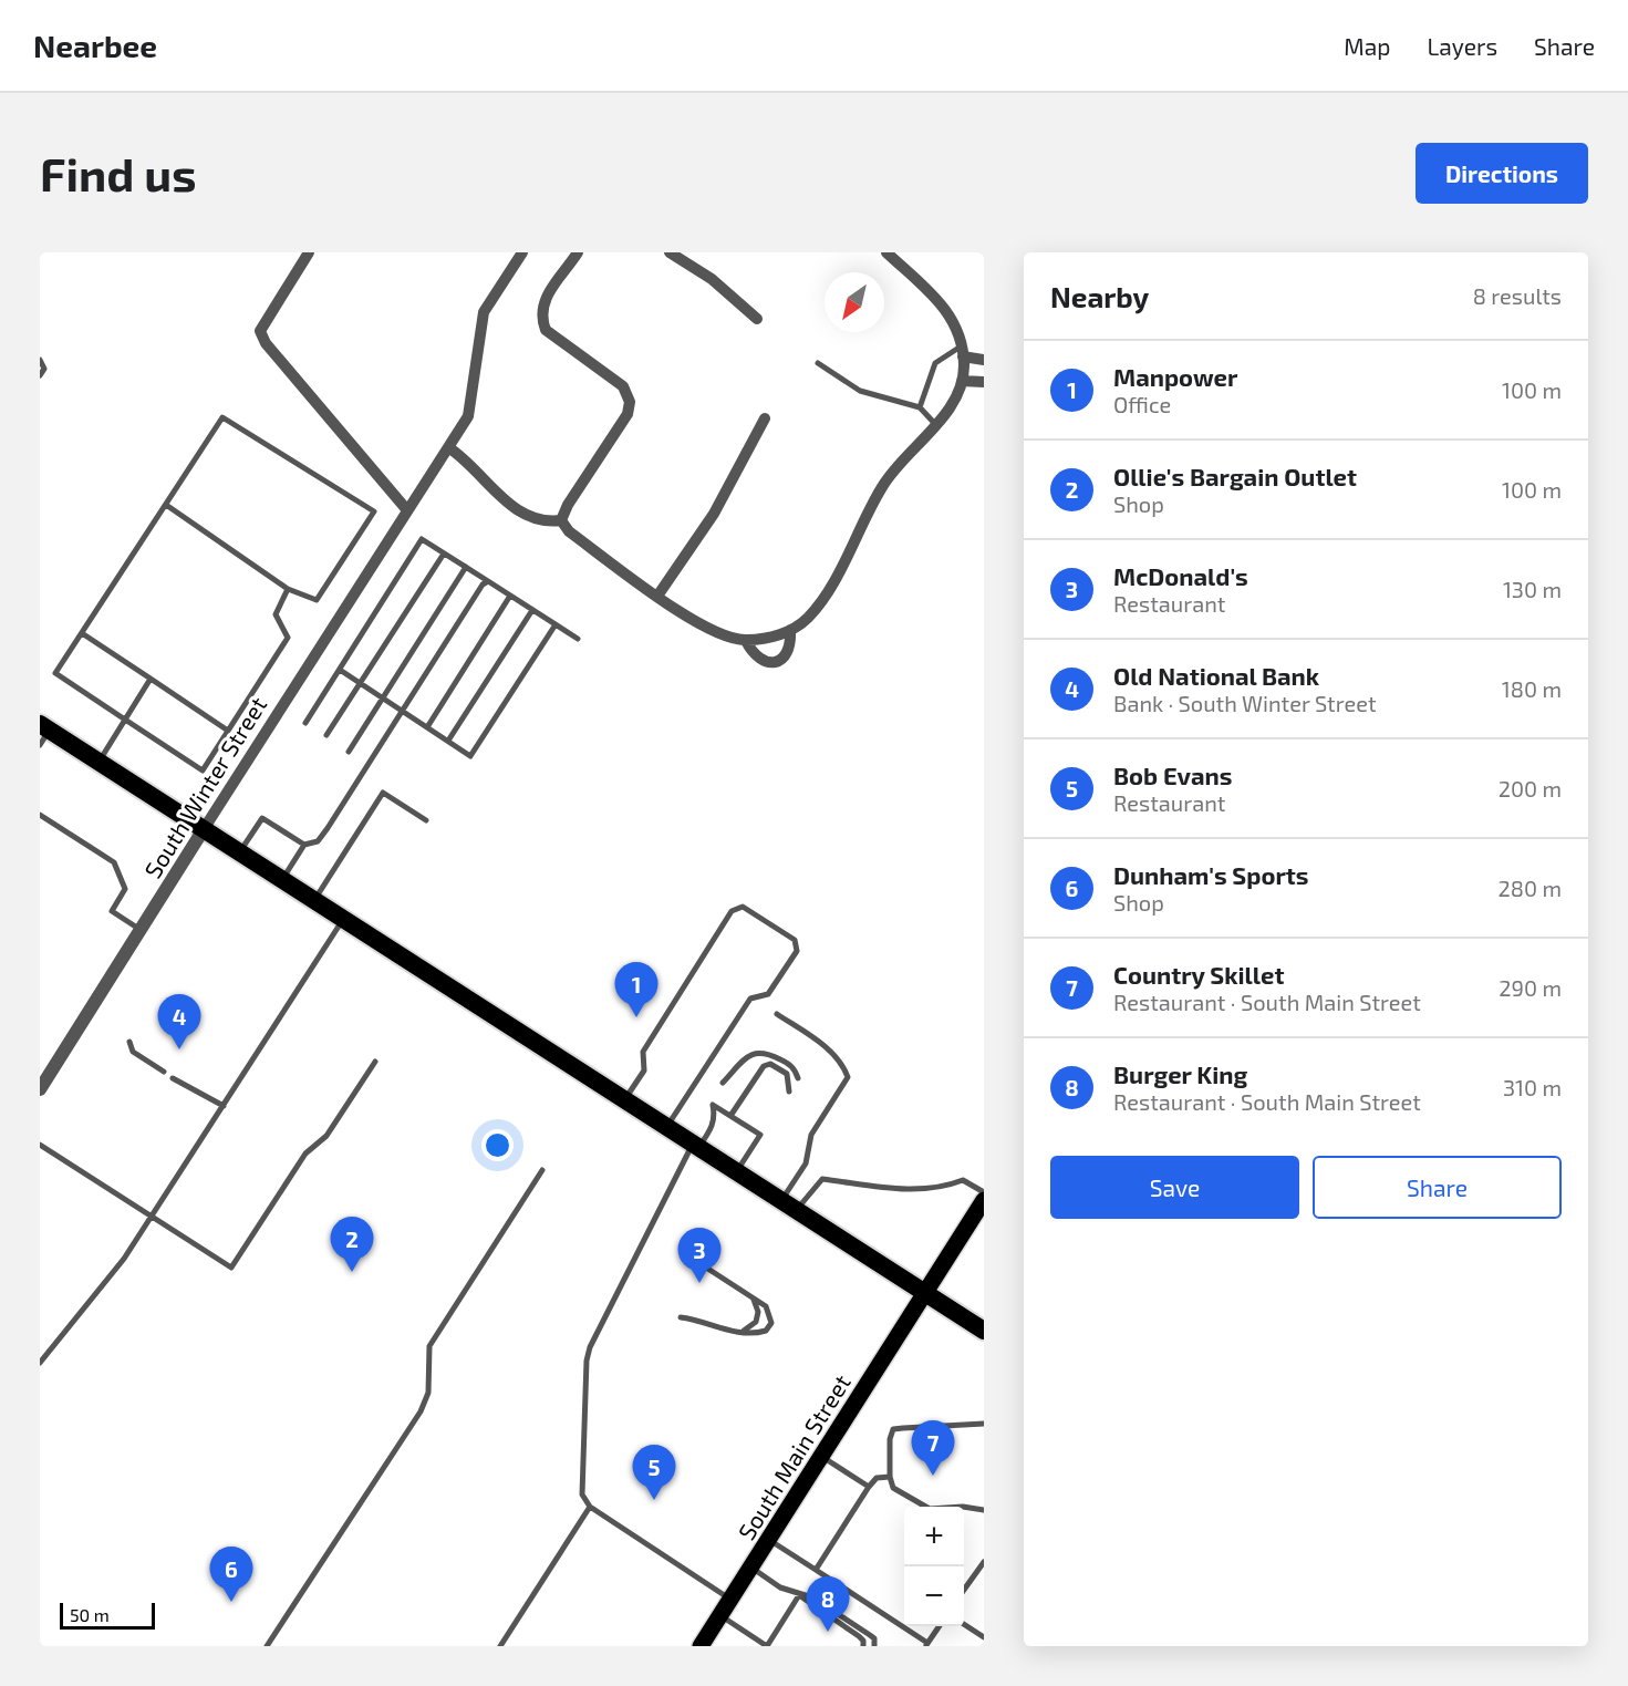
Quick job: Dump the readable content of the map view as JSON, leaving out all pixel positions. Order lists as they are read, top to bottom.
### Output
{
  "streets": {
    "main road": ["South Main Street"],
    "street": ["South Winter Street"]
  },
  "scale_bar": "50 m",
  "north": "bottom left",
  "page": {
    "header": "Nearbee",
    "nav": ["Map", "Layers", "Share"],
    "buttons": [
      "Directions",
      ["Save", "Share"]
    ],
    "title": "Find us",
    "heading": ["Nearby", "8 results"],
    "list": [
      {
        "mark": "1",
        "name": "Manpower",
        "note": "Office",
        "value": "100 m"
      },
      {
        "mark": "2",
        "name": "Ollie's Bargain Outlet",
        "note": "Shop",
        "value": "100 m"
      },
      {
        "mark": "3",
        "name": "McDonald's",
        "note": "Restaurant",
        "value": "130 m"
      },
      {
        "mark": "4",
        "name": "Old National Bank",
        "note": "Bank · South Winter Street",
        "value": "180 m"
      },
      {
        "mark": "5",
        "name": "Bob Evans",
        "note": "Restaurant",
        "value": "200 m"
      },
      {
        "mark": "6",
        "name": "Dunham's Sports",
        "note": "Shop",
        "value": "280 m"
      },
      {
        "mark": "7",
        "name": "Country Skillet",
        "note": "Restaurant · South Main Street",
        "value": "290 m"
      },
      {
        "mark": "8",
        "name": "Burger King",
        "note": "Restaurant · South Main Street",
        "value": "310 m"
      }
    ],
    "pins": [
      "1",
      "4",
      "2",
      "3",
      "7",
      "5",
      "6",
      "8"
    ],
    "map_buttons": ["+", "−"],
    "scale": "50 m"
  }
}
